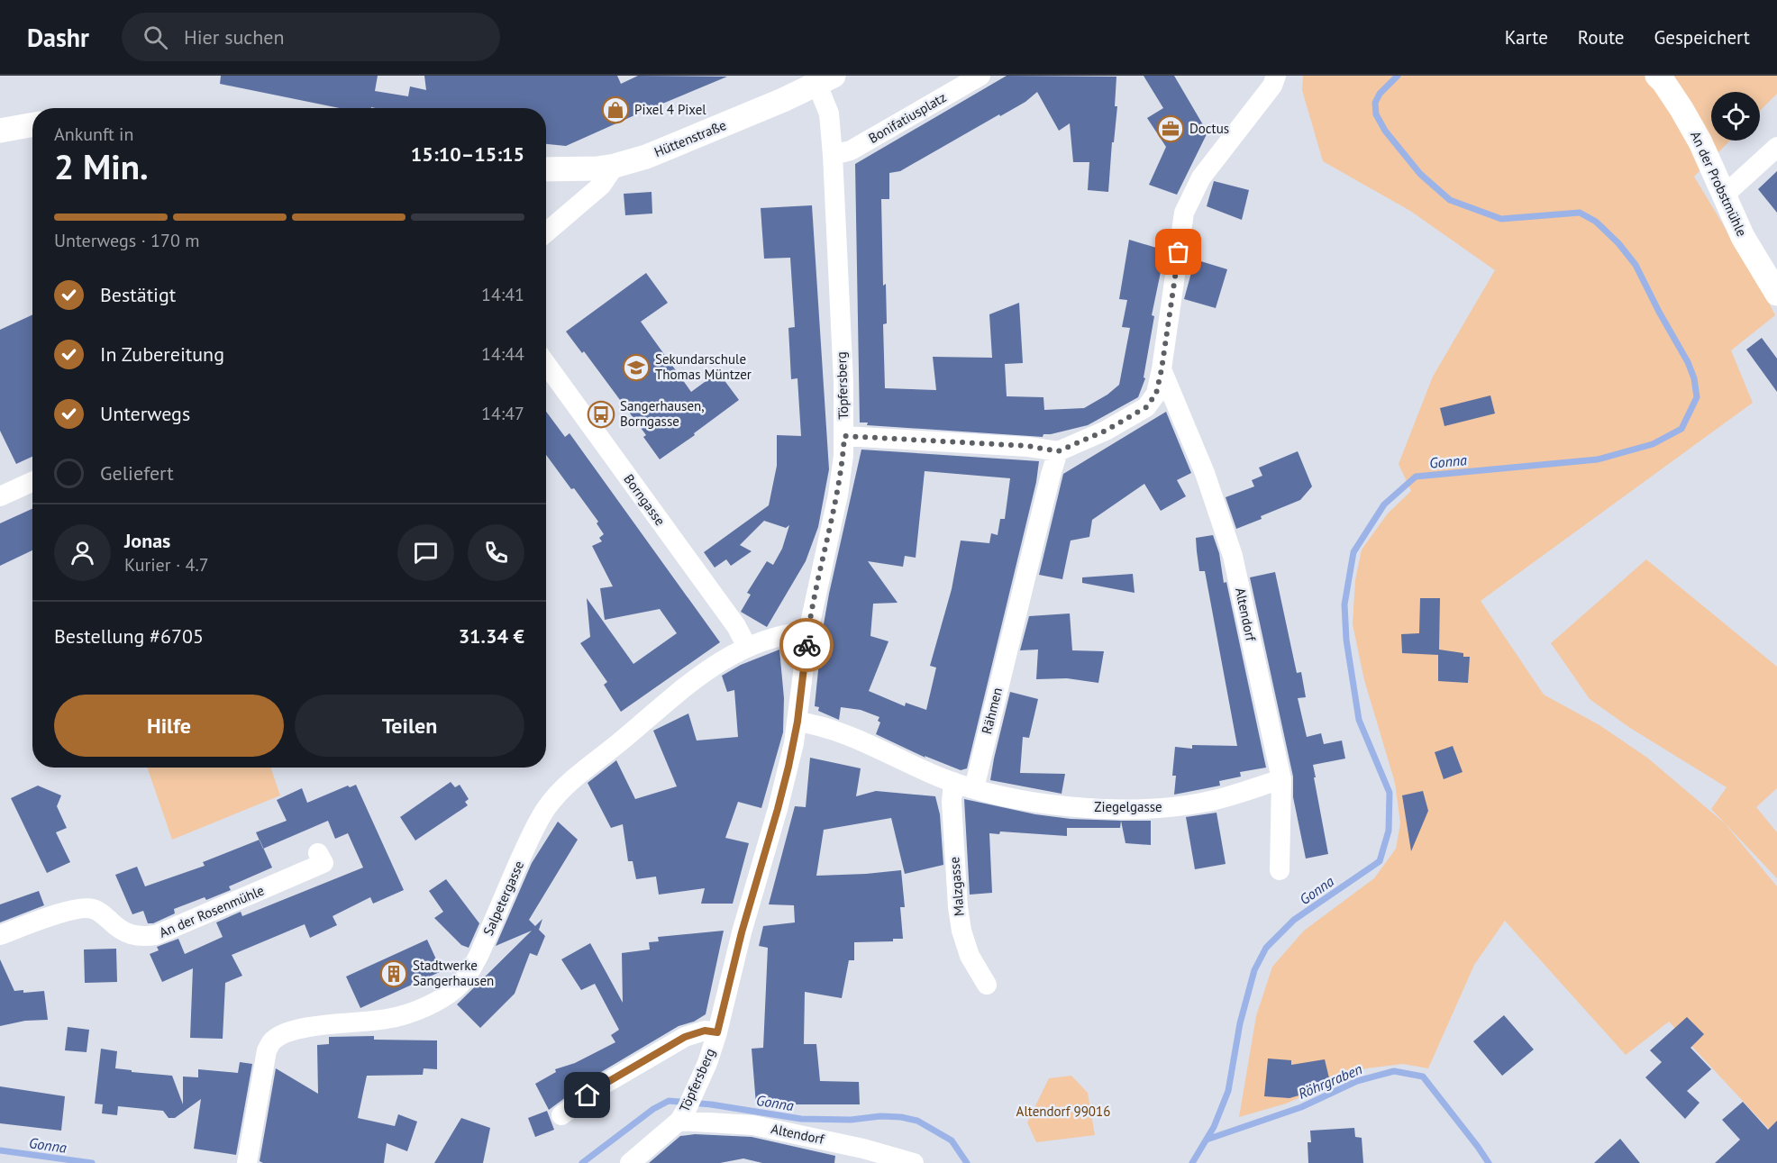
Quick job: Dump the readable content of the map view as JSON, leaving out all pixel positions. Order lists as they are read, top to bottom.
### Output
{
  "streets": {
    "street": [
      "Bonifatiusplatz",
      "Hüttenstraße",
      "An der Probstmühle",
      "Töpfersberg",
      "Borngasse",
      "Altendorf",
      "Rähmen",
      "Ziegelgasse",
      "Malzgasse",
      "Salpetergasse",
      "An der Rosenmühle"
    ]
  },
  "crossings": [
    ["Bonifatiusplatz", "Töpfersberg"],
    ["Hüttenstraße", "Töpfersberg"],
    ["Töpfersberg", "Altendorf"],
    ["Töpfersberg", "Salpetergasse"],
    ["Borngasse", "Salpetergasse"],
    ["Altendorf", "Ziegelgasse"],
    ["Rähmen", "Ziegelgasse"]
  ],
  "water": ["Gonna", "Röhrgraben"],
  "parks": ["Altendorf 99016"],
  "places": {
    "shop": ["Pixel 4 Pixel"],
    "office": ["Doctus"],
    "school or university": ["Sekundarschule Thomas Müntzer"],
    "bus stop": ["Sangerhausen, Borngasse"],
    "building": ["Stadtwerke Sangerhausen"]
  },
  "page": {
    "header": "Dashr",
    "search": "Hier suchen",
    "nav": ["Karte", "Route", "Gespeichert"],
    "heading": ["2 Min.", "Ankunft in", "15:10–15:15"],
    "panel": [
      "Jonas",
      "Kurier · 4.7",
      "Bestellung #6705",
      "31.34 €"
    ],
    "bar": "Unterwegs · 170 m",
    "list": [
      ["Bestätigt", "14:41"],
      ["In Zubereitung", "14:44"],
      ["Unterwegs", "14:47"],
      "Geliefert"
    ],
    "buttons": ["Hilfe", "Teilen"]
  }
}
